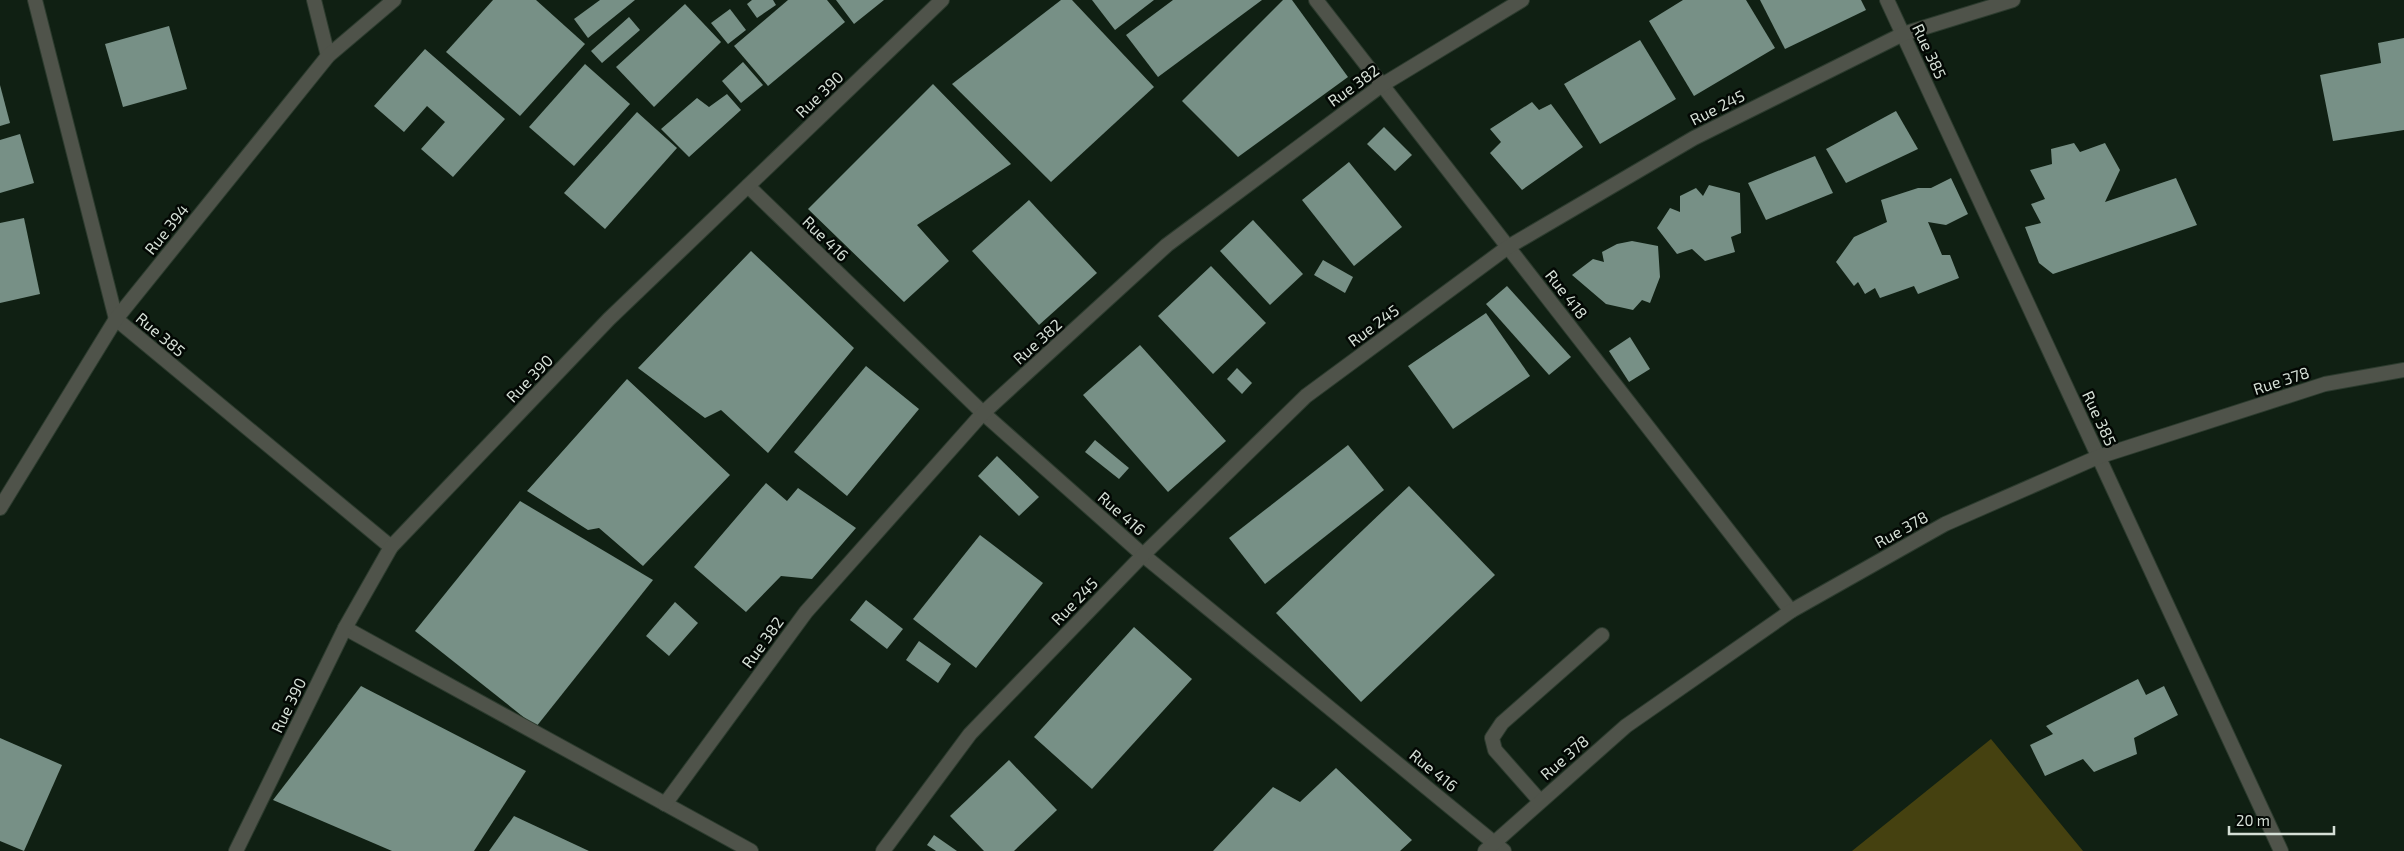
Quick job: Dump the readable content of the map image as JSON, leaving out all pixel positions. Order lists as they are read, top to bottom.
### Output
{
  "streets": {
    "street": [
      "Rue 385",
      "Rue 382",
      "Rue 390",
      "Rue 245",
      "Rue 394",
      "Rue 416",
      "Rue 418",
      "Rue 378"
    ]
  },
  "crossings": [
    ["Rue 385", "Rue 390"],
    ["Rue 385", "Rue 245"],
    ["Rue 385", "Rue 394"],
    ["Rue 385", "Rue 378"],
    ["Rue 382", "Rue 416"],
    ["Rue 382", "Rue 418"],
    ["Rue 390", "Rue 416"],
    ["Rue 245", "Rue 416"],
    ["Rue 245", "Rue 418"],
    ["Rue 416", "Rue 378"],
    ["Rue 418", "Rue 378"]
  ],
  "scale_bar": "20 m"
}
